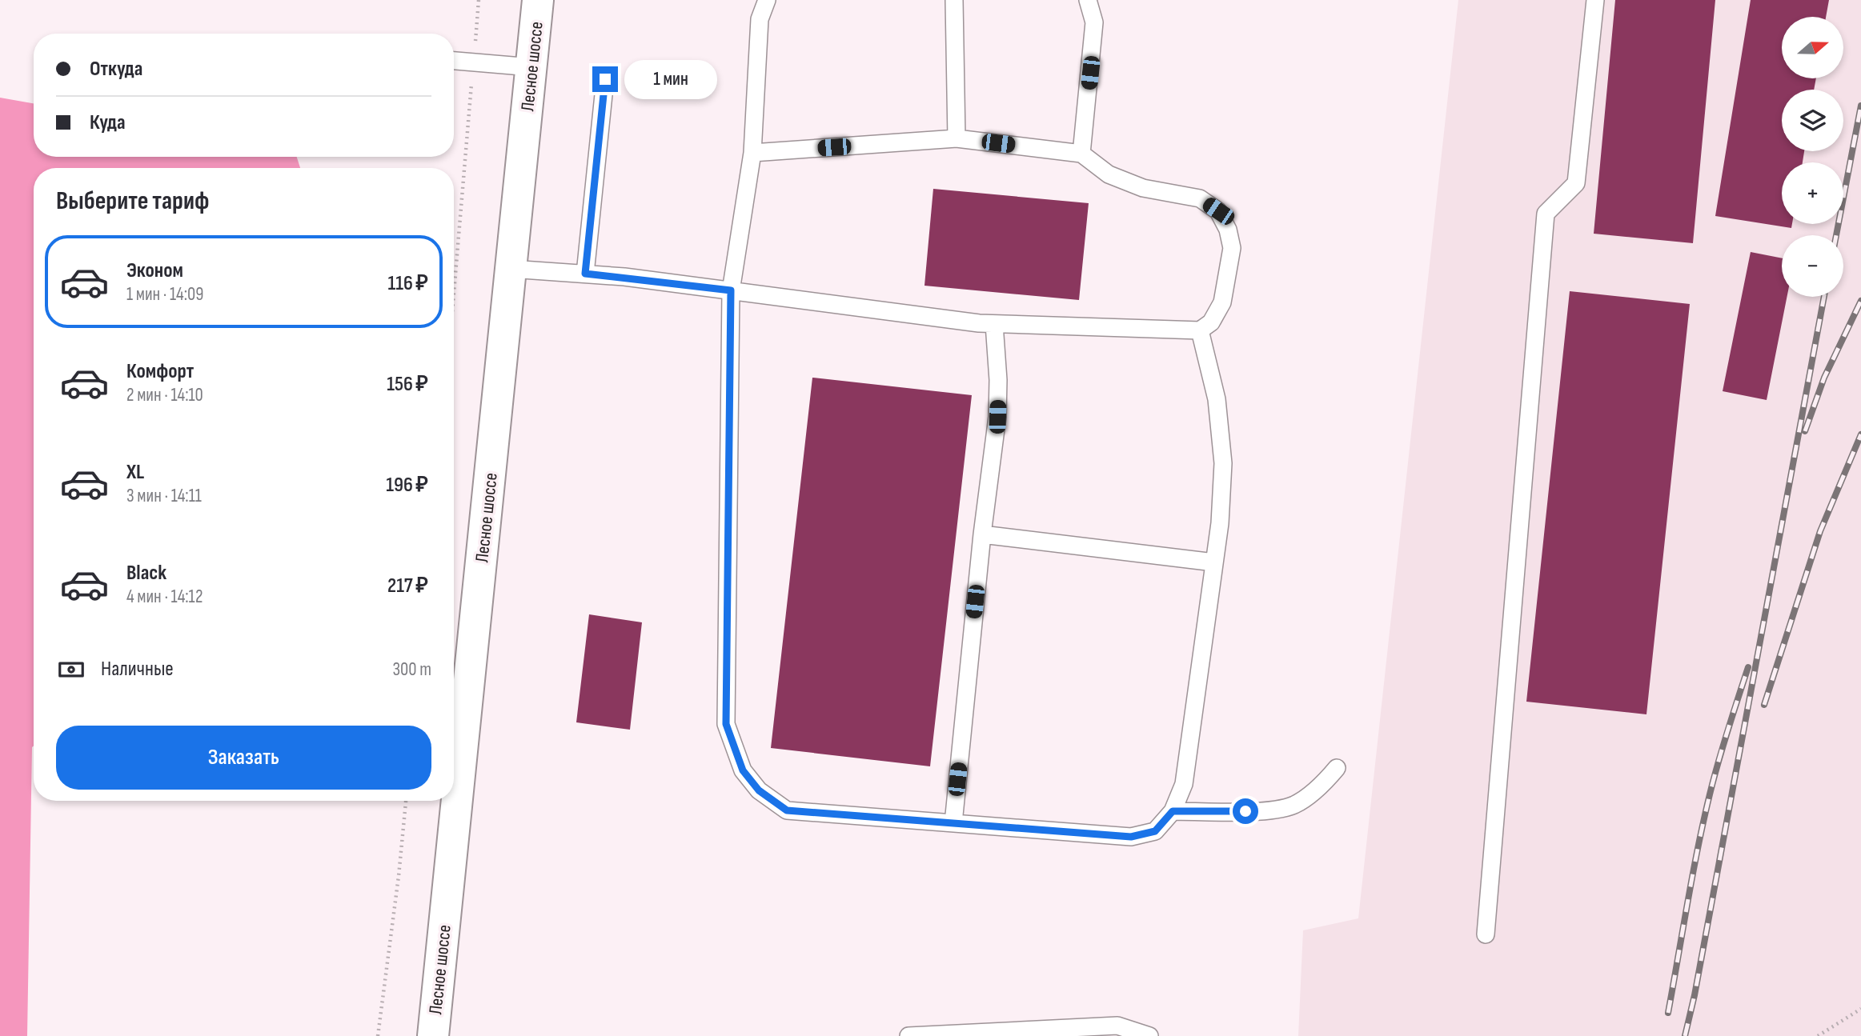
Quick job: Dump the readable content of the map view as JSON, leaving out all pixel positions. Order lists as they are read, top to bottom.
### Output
{
  "streets": {
    "street": ["Лесное шоссе"]
  },
  "north": "right",
  "page": {
    "map_buttons": ["+", "−"],
    "banner": ["Откуда", "Куда"],
    "bubble": "1 мин",
    "heading": "Выберите тариф",
    "list": [
      {
        "name": "Эконом",
        "note": "1 мин · 14:09",
        "value": "116 ₽"
      },
      {
        "name": "Комфорт",
        "note": "2 мин · 14:10",
        "value": "156 ₽"
      },
      {
        "name": "XL",
        "note": "3 мин · 14:11",
        "value": "196 ₽"
      },
      {
        "name": "Black",
        "note": "4 мин · 14:12",
        "value": "217 ₽"
      }
    ],
    "pay": ["Наличные", "300 m"],
    "buttons": "Заказать"
  }
}
